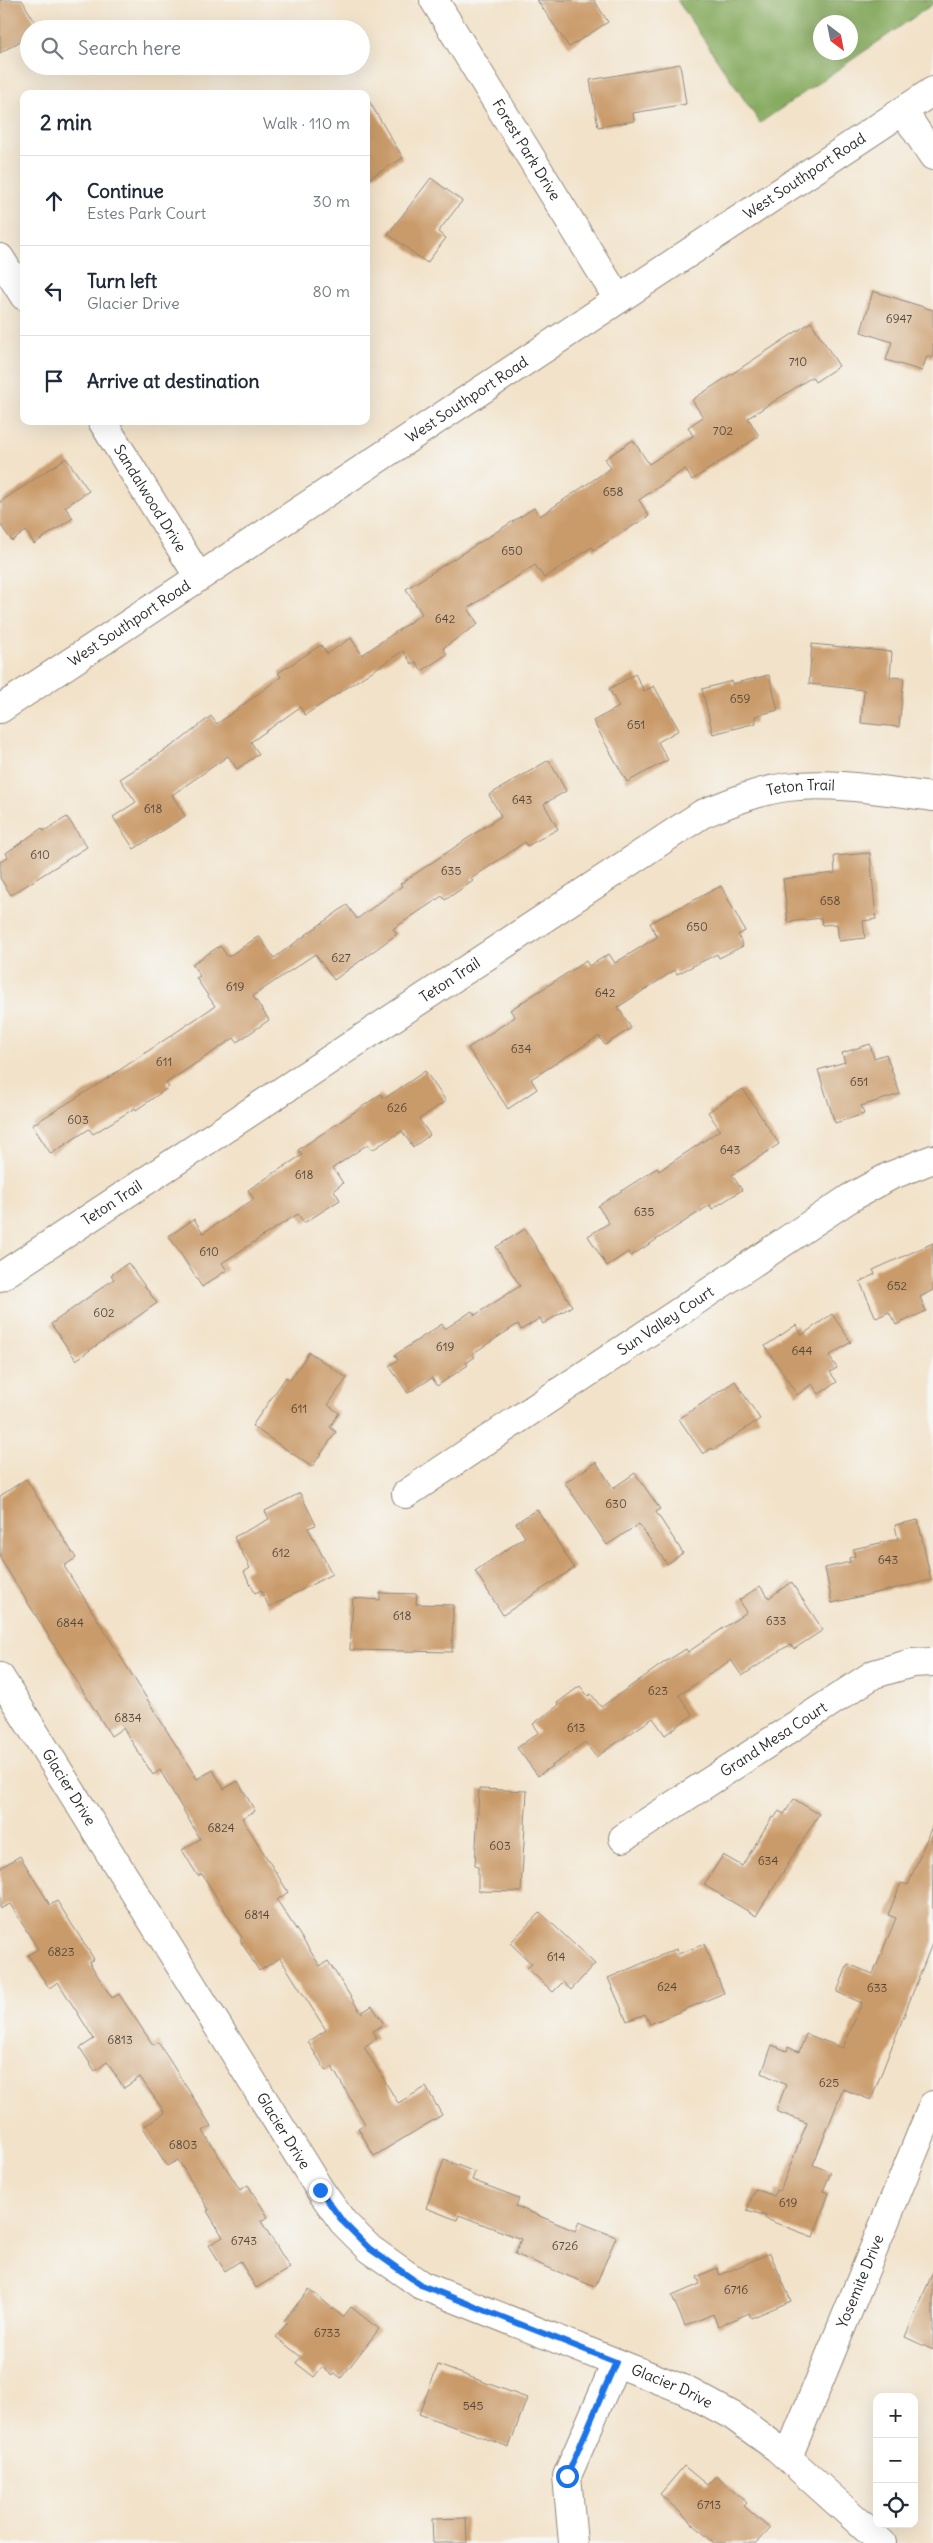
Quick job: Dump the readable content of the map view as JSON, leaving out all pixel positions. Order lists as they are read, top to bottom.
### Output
{
  "streets": {
    "street": [
      "Forest Park Drive",
      "West Southport Road",
      "Sandalwood Drive",
      "Teton Trail",
      "Sun Valley Court",
      "Grand Mesa Court",
      "Glacier Drive",
      "Yosemite Drive"
    ]
  },
  "crossings": [
    ["Forest Park Drive", "West Southport Road"],
    ["West Southport Road", "Sandalwood Drive"],
    ["Glacier Drive", "Yosemite Drive"]
  ],
  "house_numbers": [
    "6947",
    "710",
    "702",
    "658",
    "650",
    "642",
    "659",
    "651",
    "643",
    "618",
    "610",
    "635",
    "658",
    "650",
    "627",
    "619",
    "642",
    "634",
    "611",
    "651",
    "626",
    "603",
    "643",
    "618",
    "635",
    "610",
    "652",
    "602",
    "619",
    "644",
    "611",
    "630",
    "612",
    "643",
    "618",
    "633",
    "6844",
    "623",
    "6834",
    "613",
    "6824",
    "603",
    "634",
    "6814",
    "6823",
    "614",
    "624",
    "633",
    "6813",
    "625",
    "6803",
    "619",
    "6743",
    "6726",
    "6716",
    "6733",
    "545",
    "6713"
  ],
  "north": "bottom right",
  "page": {
    "search": "Search here",
    "heading": ["2 min", "Walk · 110 m"],
    "list": [
      ["Continue", "Estes Park Court", "30 m"],
      ["Turn left", "Glacier Drive", "80 m"],
      "Arrive at destination"
    ],
    "map_buttons": ["+", "−"]
  }
}
